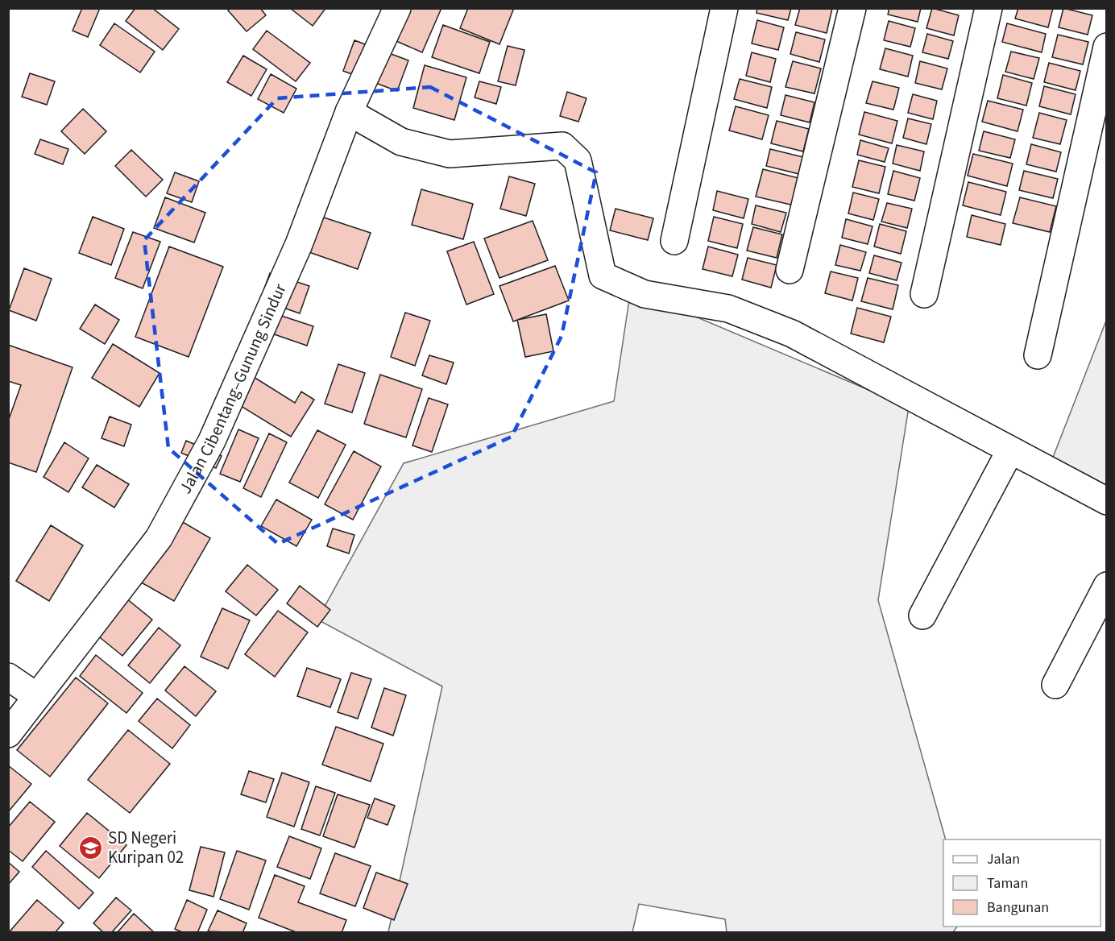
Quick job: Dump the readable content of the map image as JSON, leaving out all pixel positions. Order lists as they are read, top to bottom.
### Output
{
  "streets": {
    "street": ["Jalan Cibentang–Gunung Sindur"]
  },
  "places": {
    "school or university": ["SD Negeri Kuripan 02"]
  },
  "legend": ["Jalan", "Taman", "Bangunan"]
}
